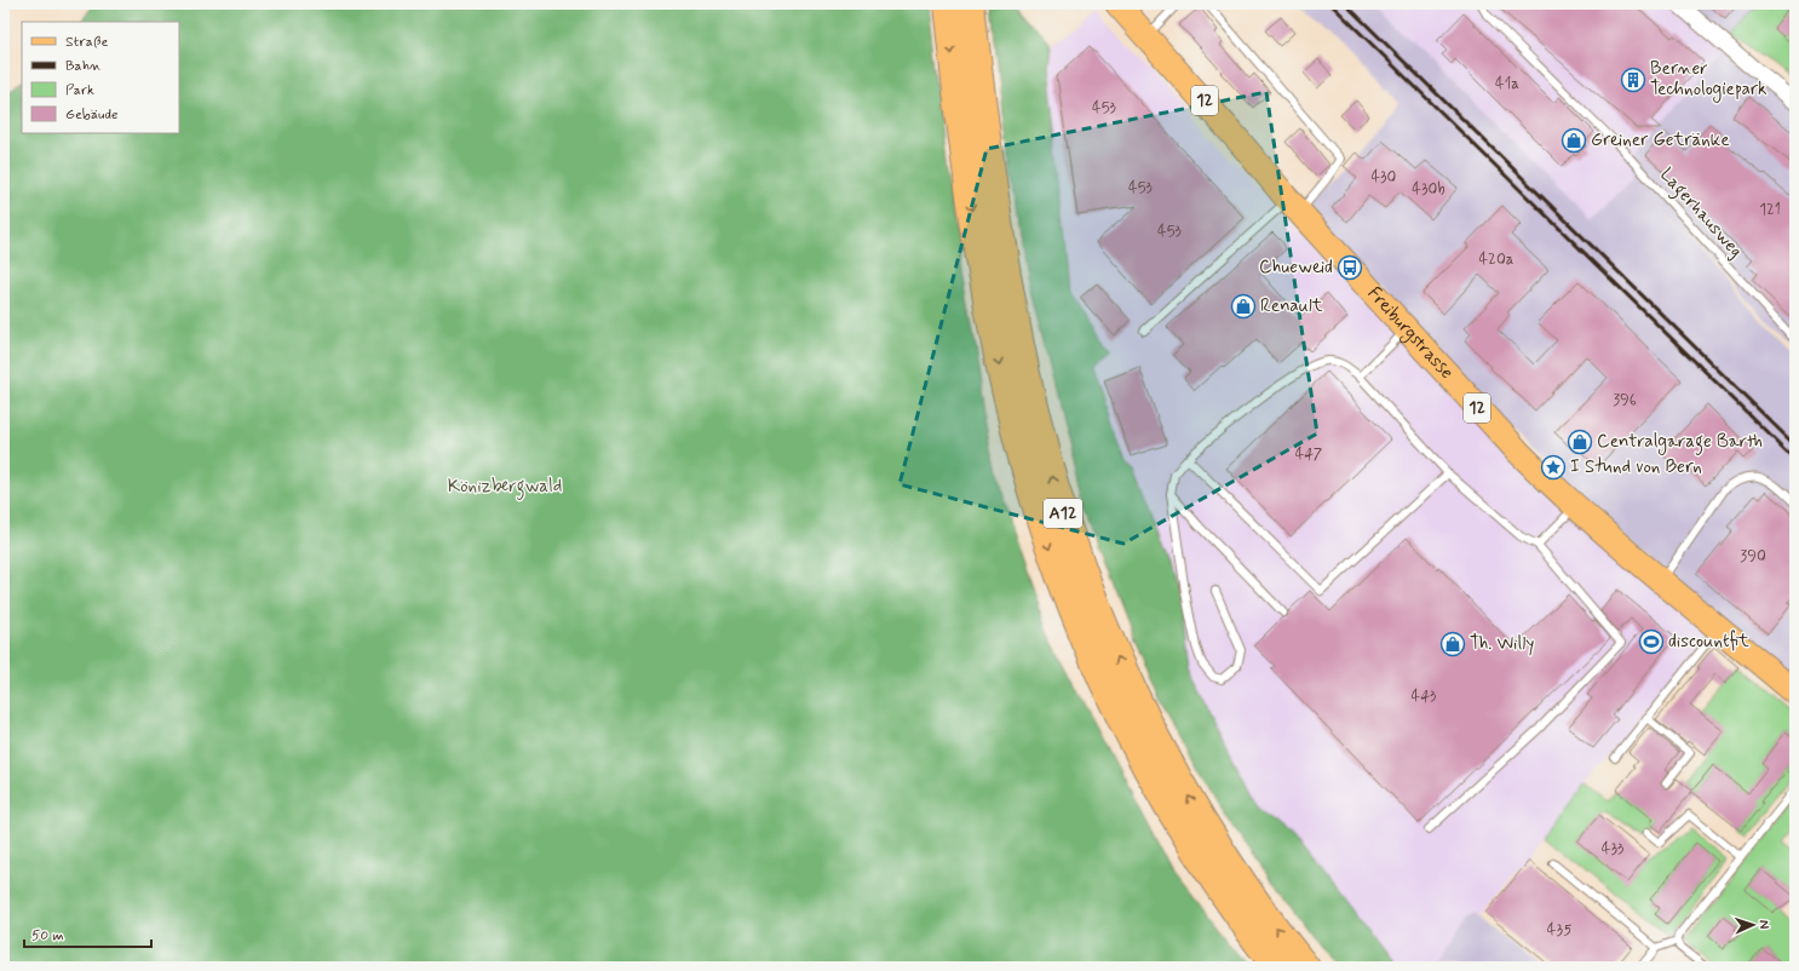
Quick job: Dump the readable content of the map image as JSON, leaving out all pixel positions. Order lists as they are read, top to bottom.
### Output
{
  "streets": {
    "highway": ["A12"],
    "main road": ["12", "Freiburgstrasse"],
    "lane": ["Lagerhausweg"]
  },
  "parks": ["Könizbergwald"],
  "places": {
    "building": ["Berner Technologiepark"],
    "shop": [
      "Greiner Getränke",
      "Renault",
      "Centralgarage Barth",
      "Th. Willy"
    ],
    "bus stop": ["Chueweid"],
    "place": ["I Stund von Bern"],
    "sports": ["discountfit"]
  },
  "house_numbers": [
    "41a",
    "453",
    "430",
    "453",
    "430b",
    "121",
    "453",
    "420a",
    "396",
    "447",
    "390",
    "443",
    "433",
    "435"
  ],
  "legend": [
    "Straße",
    "Bahn",
    "Park",
    "Gebäude"
  ],
  "scale_bar": "50 m",
  "north": "right"
}
